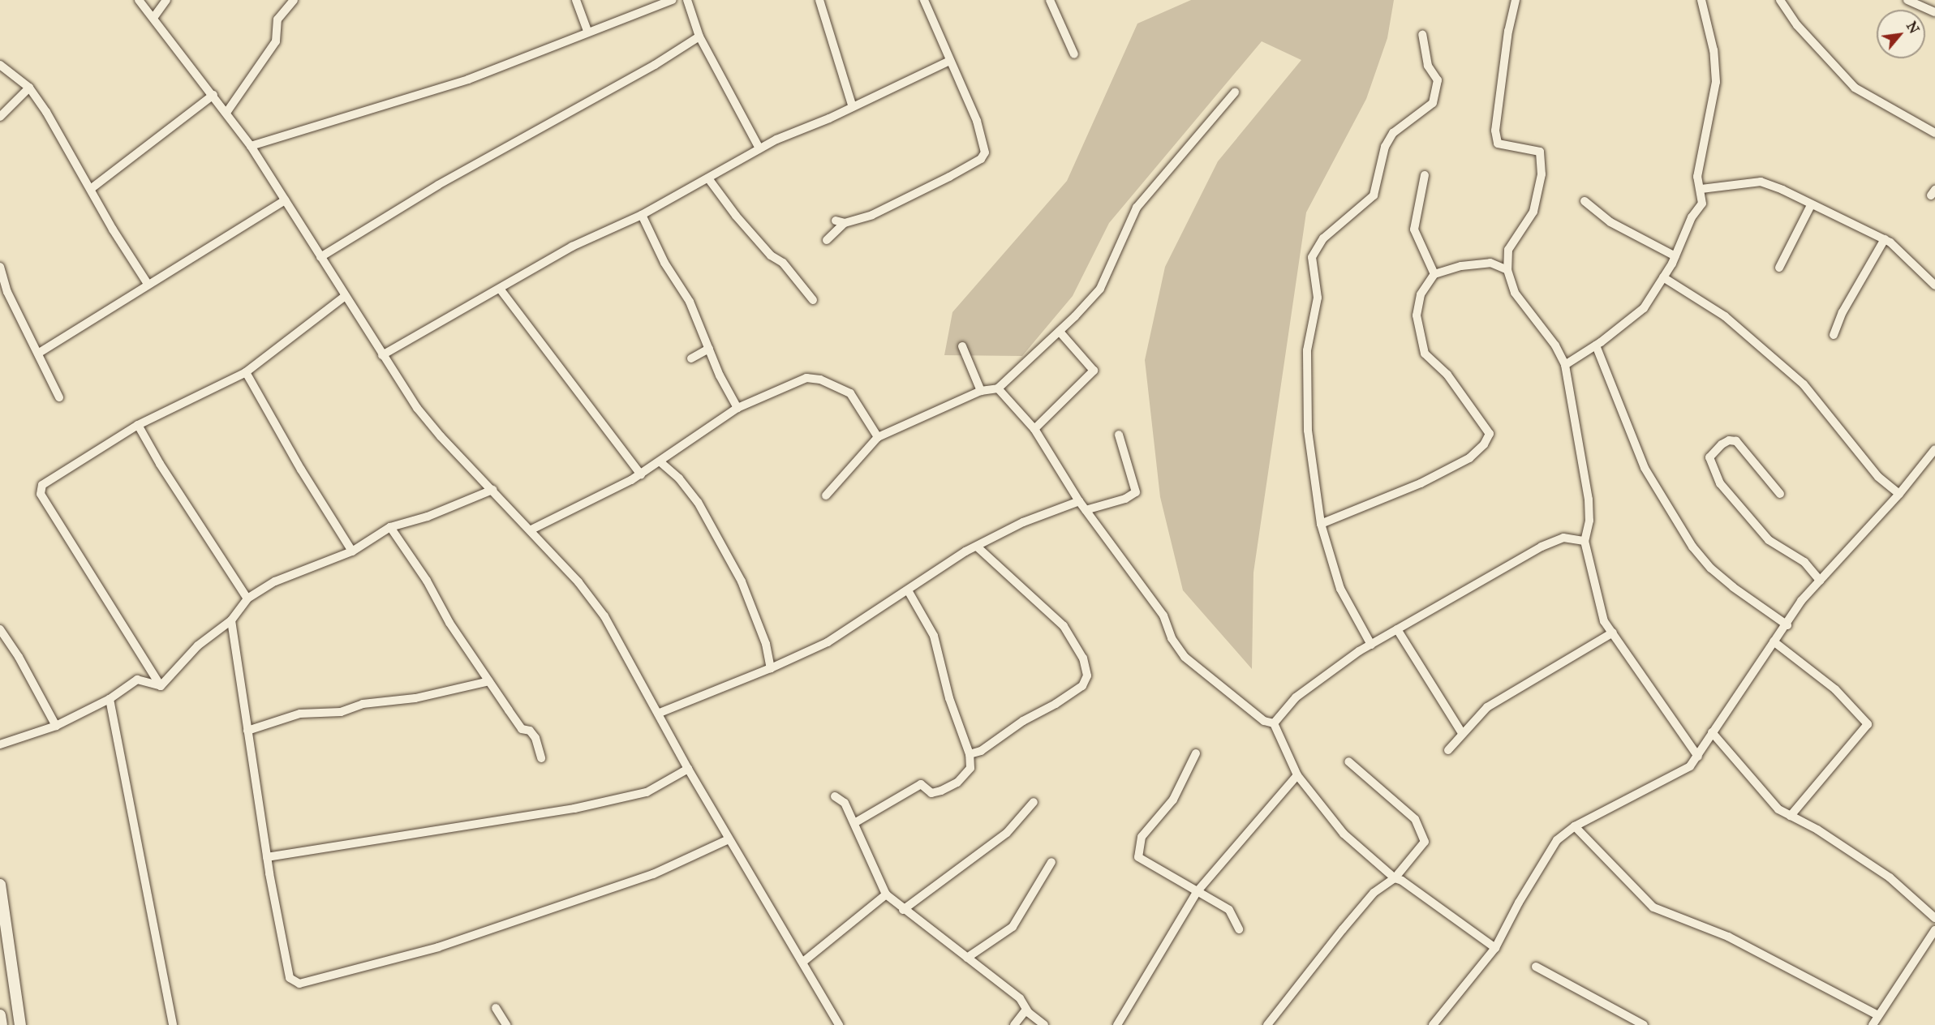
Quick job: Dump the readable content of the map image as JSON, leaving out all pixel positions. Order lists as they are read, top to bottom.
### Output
{
  "north": "top right"
}
